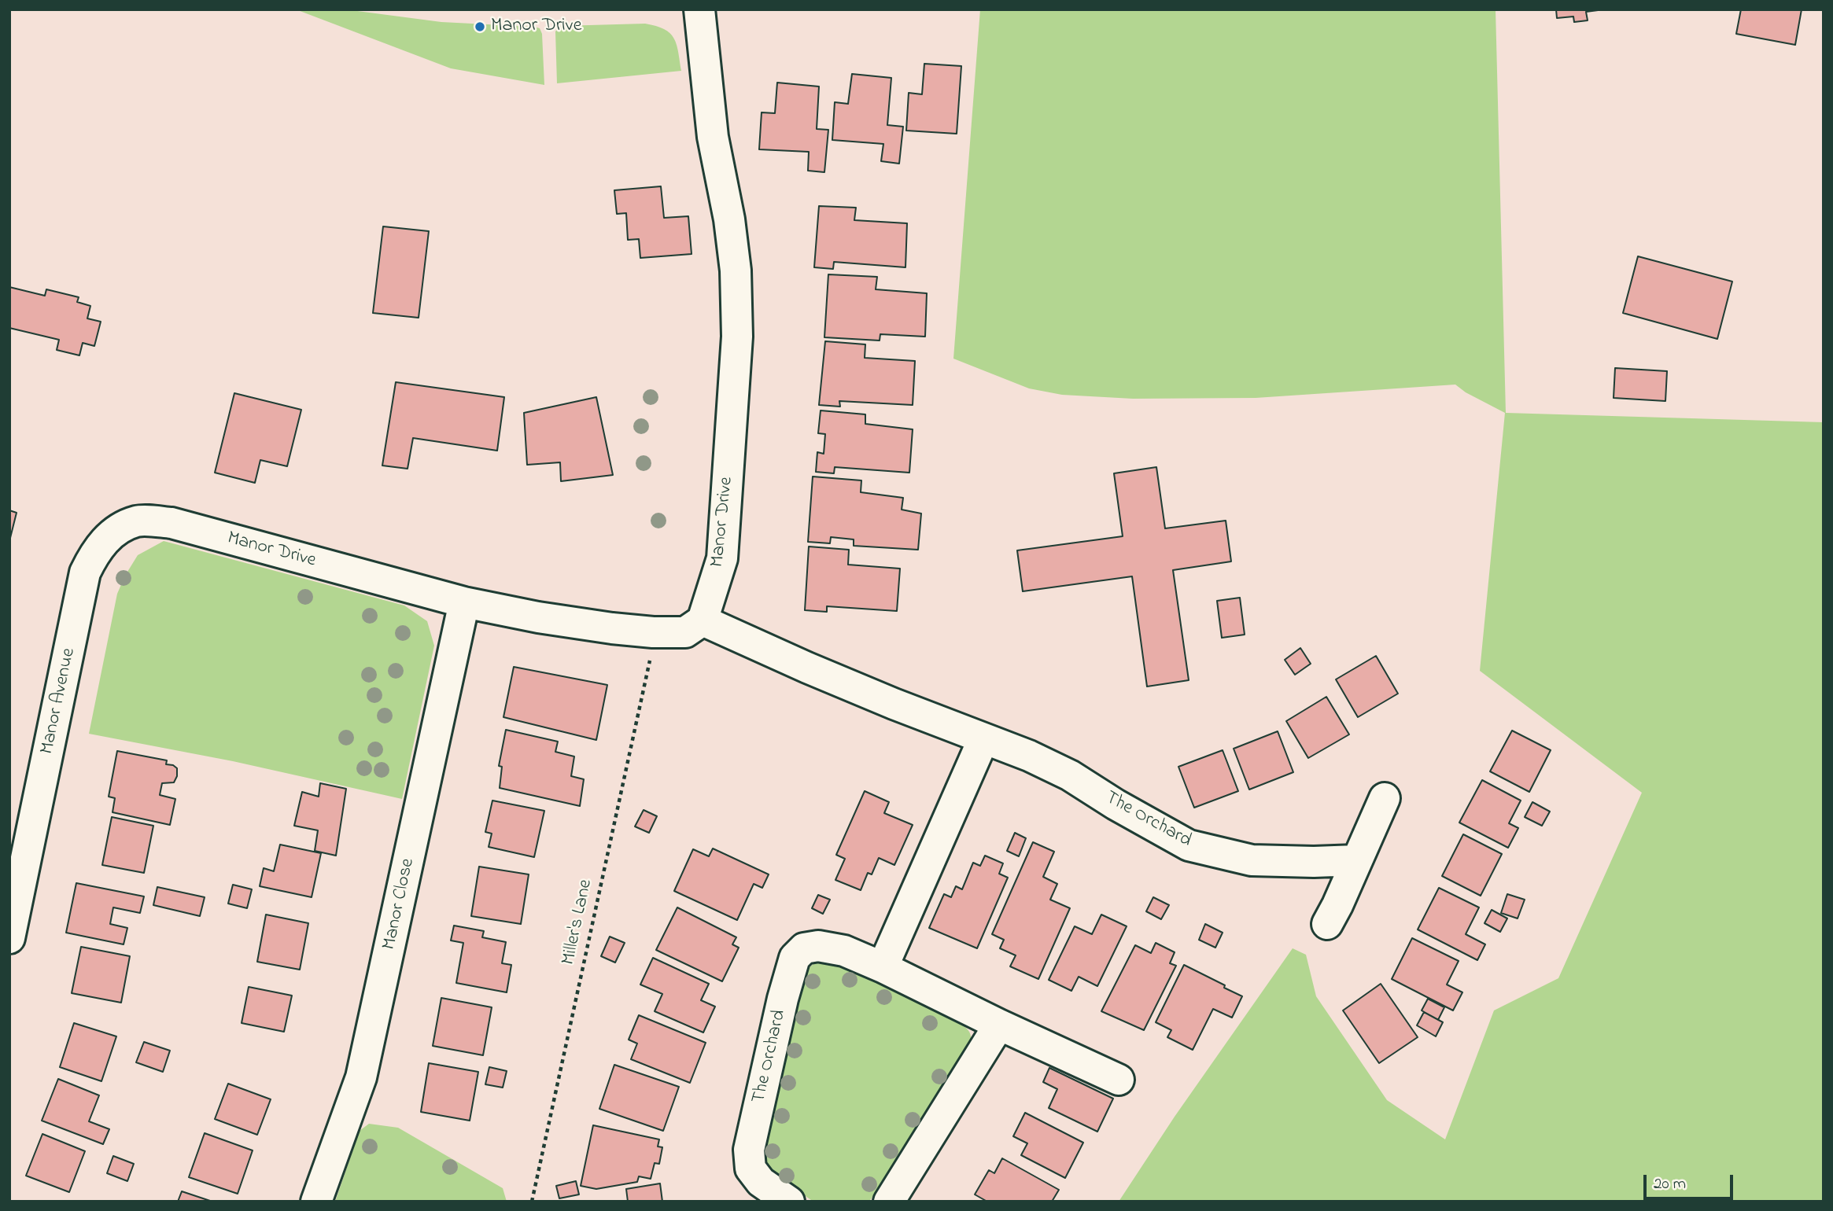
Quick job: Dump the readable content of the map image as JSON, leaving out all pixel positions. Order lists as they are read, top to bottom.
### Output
{
  "streets": {
    "street": [
      "Manor Drive",
      "Manor Avenue",
      "The Orchard",
      "Manor Close"
    ],
    "path": ["Miller's Lane"]
  },
  "crossings": [
    ["Manor Drive", "Manor Avenue"],
    ["Manor Drive", "The Orchard"],
    ["Manor Drive", "Manor Close"]
  ],
  "places": ["Manor Drive"],
  "scale_bar": "20 m"
}
